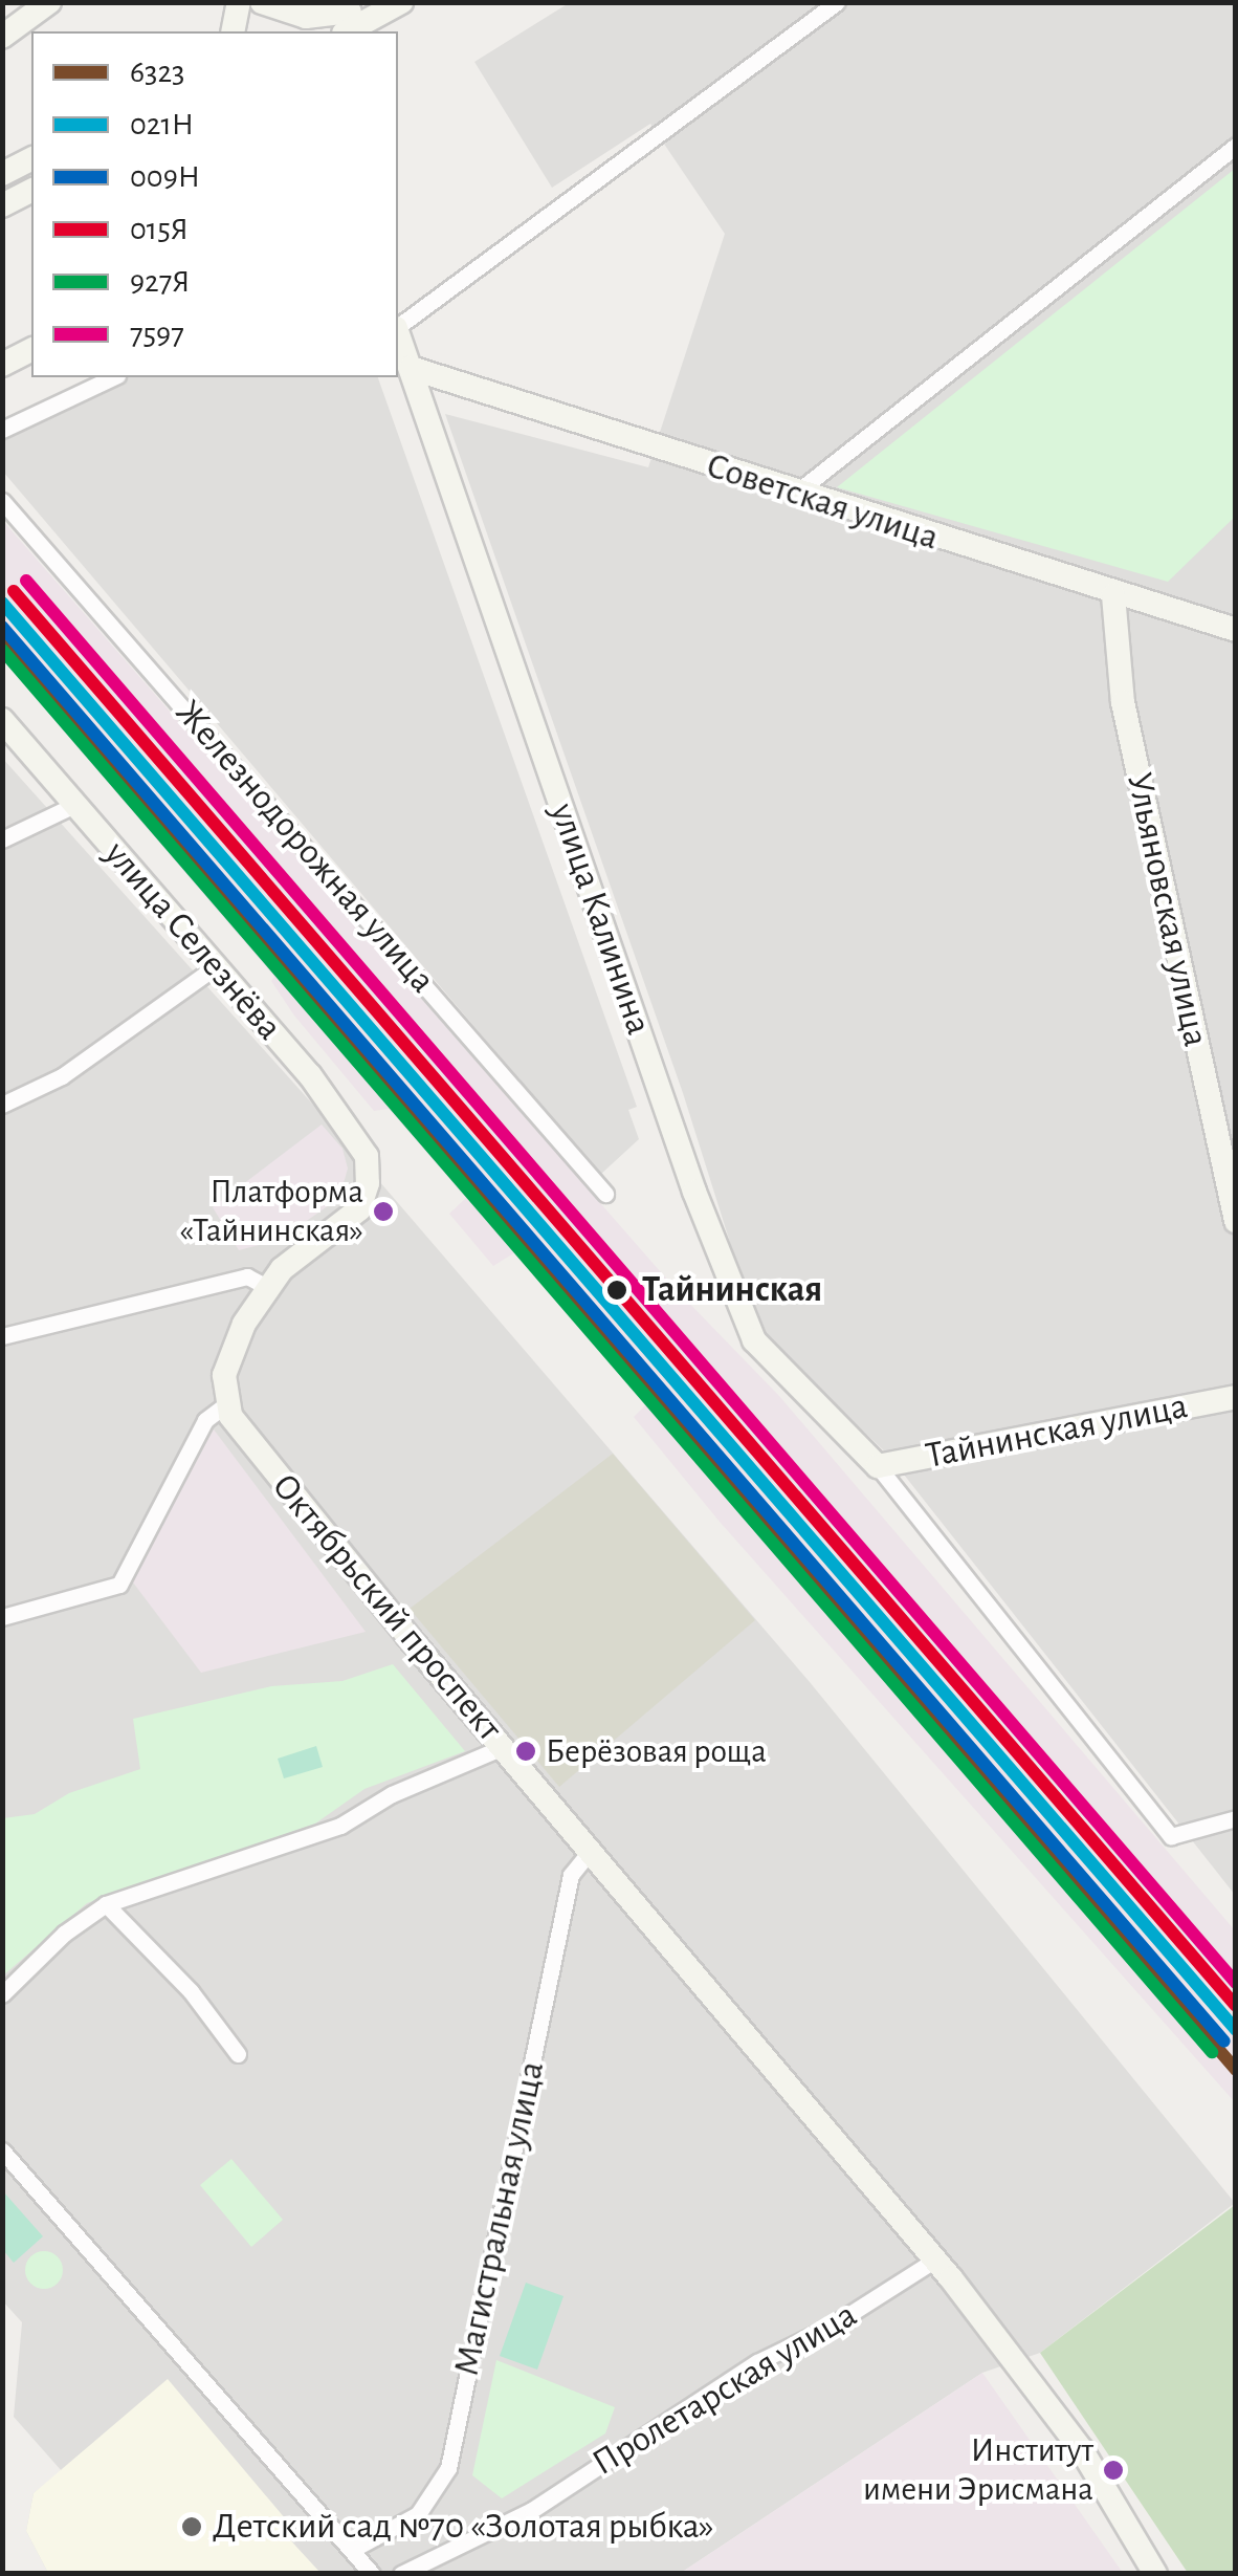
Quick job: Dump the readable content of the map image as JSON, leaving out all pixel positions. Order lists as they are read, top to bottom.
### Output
{
  "streets": {
    "street": [
      "Советская улица",
      "Железнодорожная улица",
      "Ульяновская улица",
      "улица Калинина",
      "улица Селезнёва",
      "Тайнинская улица",
      "Октябрьский проспект",
      "Магистральная улица",
      "Пролетарская улица"
    ]
  },
  "crossings": [
    ["Советская улица", "Ульяновская улица"],
    ["Советская улица", "улица Калинина"],
    ["улица Калинина", "Тайнинская улица"],
    ["Октябрьский проспект", "Магистральная улица"],
    ["Октябрьский проспект", "Пролетарская улица"]
  ],
  "places": [
    "Платформа «Тайнинская»",
    "Тайнинская",
    "Берёзовая роща",
    "Институт имени Эрисмана",
    "Детский сад №70 «Золотая рыбка»"
  ],
  "lines": [
    "transit line 7597",
    "transit line 015Я",
    "transit line 021Н",
    "transit line 009Н",
    "transit line 6323",
    "transit line 927Я"
  ],
  "legend": [
    "6323",
    "021Н",
    "009Н",
    "015Я",
    "927Я",
    "7597"
  ]
}
